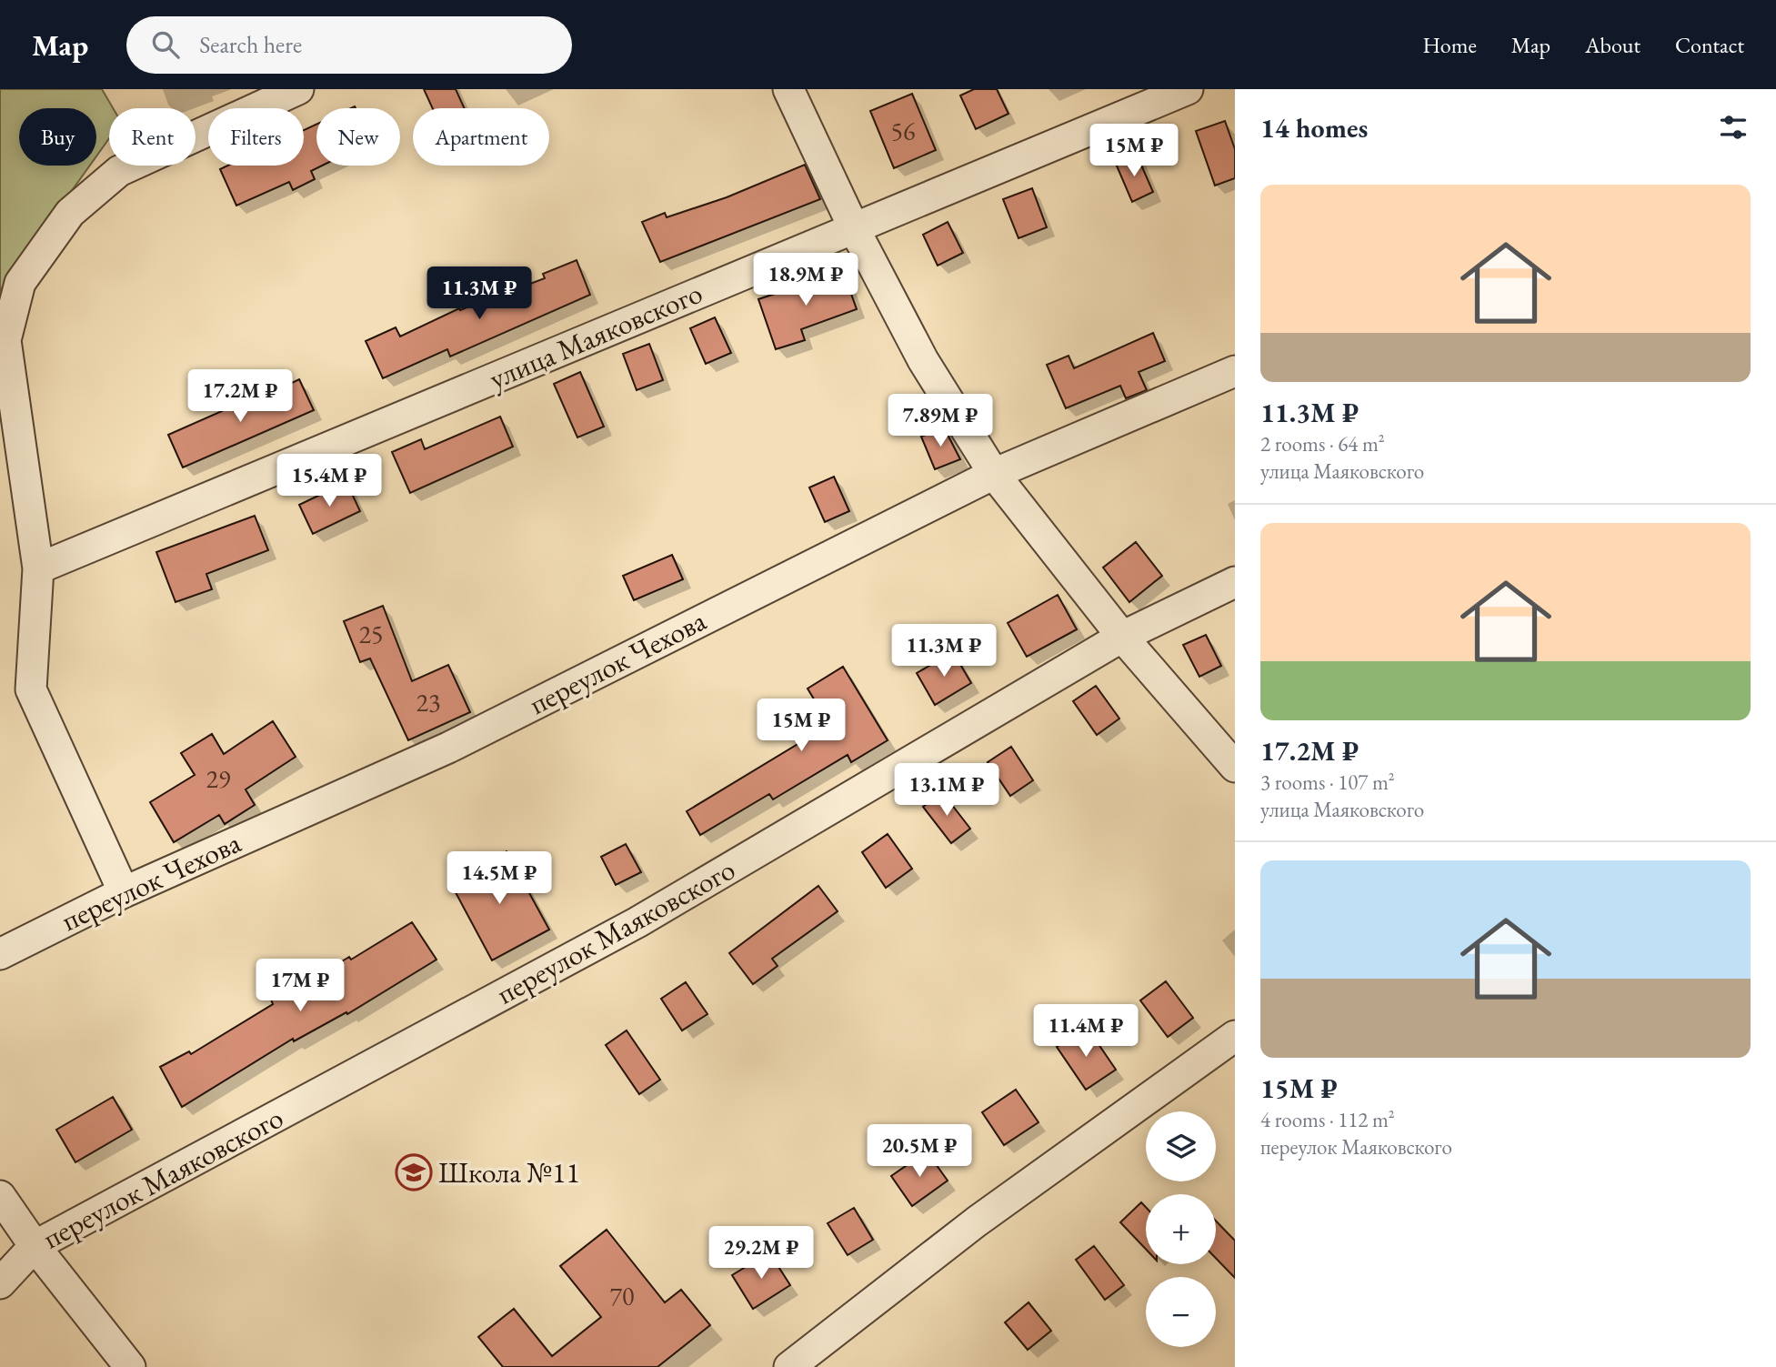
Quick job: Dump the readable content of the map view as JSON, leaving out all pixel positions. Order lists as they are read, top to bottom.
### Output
{
  "streets": {
    "street": ["улица Маяковского", "переулок Чехова", "переулок Маяковского"]
  },
  "places": {
    "school or university": ["Школа №11"]
  },
  "house_numbers": [
    "56",
    "25",
    "23",
    "29",
    "70"
  ],
  "page": {
    "header": "Map",
    "search": "Search here",
    "nav": [
      "Home",
      "Map",
      "About",
      "Contact"
    ],
    "heading": "14 homes",
    "chip": [
      "Buy",
      "Rent",
      "Filters",
      "New",
      "Apartment"
    ],
    "price": [
      "15M ₽",
      "18.9M ₽",
      "11.3M ₽",
      "17.2M ₽",
      "7.89M ₽",
      "15.4M ₽",
      "11.3M ₽",
      "15M ₽",
      "13.1M ₽",
      "14.5M ₽",
      "17M ₽",
      "11.4M ₽",
      "20.5M ₽",
      "29.2M ₽"
    ],
    "list": [
      {
        "name": "11.3M ₽",
        "note": "2 rooms · 64 m² · улица Маяковского"
      },
      {
        "name": "17.2M ₽",
        "note": "3 rooms · 107 m² · улица Маяковского"
      },
      {
        "name": "15M ₽",
        "note": "4 rooms · 112 m² · переулок Маяковского"
      }
    ],
    "map_buttons": ["+", "−"]
  }
}
